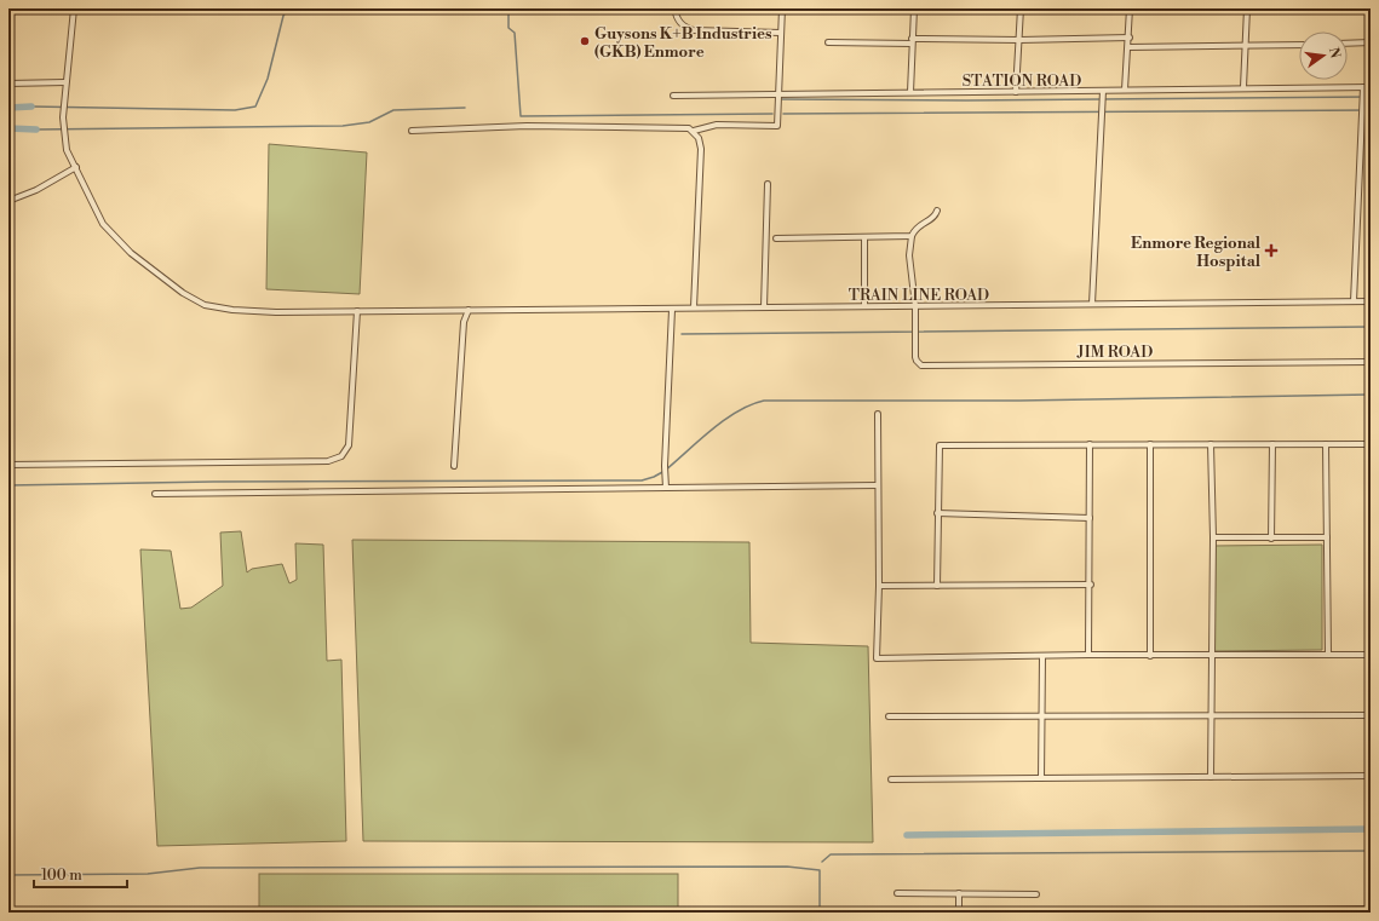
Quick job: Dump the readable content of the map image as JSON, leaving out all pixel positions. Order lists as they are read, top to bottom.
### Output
{
  "streets": {
    "street": ["STATION ROAD", "TRAIN LINE ROAD", "JIM ROAD"]
  },
  "crossings": [
    ["TRAIN LINE ROAD", "JIM ROAD"]
  ],
  "places": {
    "other": ["Guysons K+B Industries (GKB) Enmore"],
    "health": ["Enmore Regional Hospital"]
  },
  "scale_bar": "100 m",
  "north": "right"
}
